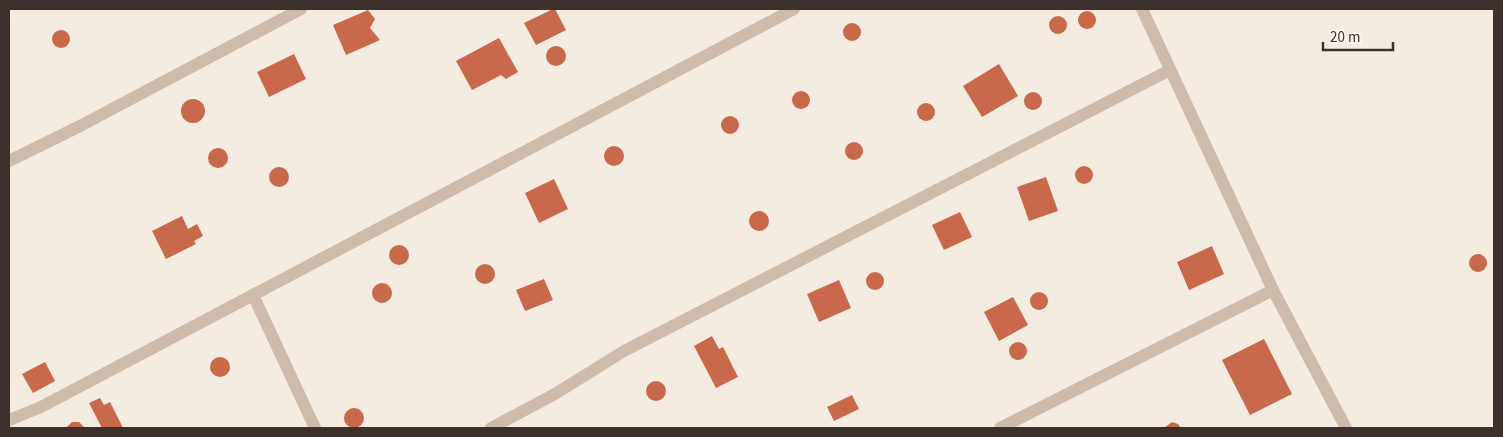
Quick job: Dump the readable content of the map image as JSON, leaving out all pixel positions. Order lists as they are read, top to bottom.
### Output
{
  "scale_bar": "20 m"
}
